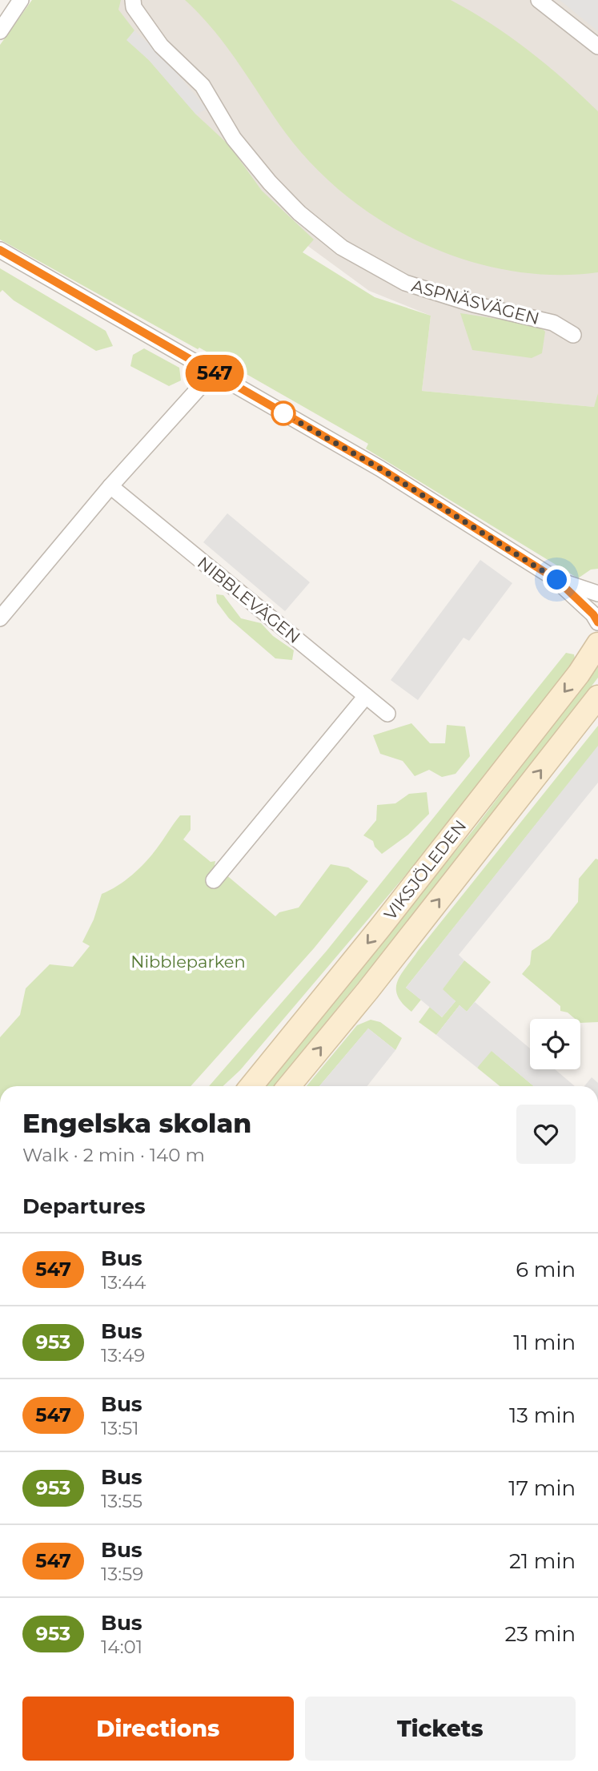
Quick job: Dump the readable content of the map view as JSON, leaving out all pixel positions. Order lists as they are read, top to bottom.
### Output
{
  "streets": {
    "main road": ["VIKSJÖLEDEN"],
    "street": ["ASPNÄSVÄGEN", "NIBBLEVÄGEN"]
  },
  "parks": ["Nibbleparken"],
  "lines": ["bus line 547"],
  "page": {
    "on_map": "547",
    "heading": [
      ["Engelska skolan", "Walk · 2 min · 140 m"],
      "Departures"
    ],
    "list": [
      {
        "mark": "547",
        "name": "Bus",
        "note": "13:44",
        "value": "6 min"
      },
      {
        "mark": "953",
        "name": "Bus",
        "note": "13:49",
        "value": "11 min"
      },
      {
        "mark": "547",
        "name": "Bus",
        "note": "13:51",
        "value": "13 min"
      },
      {
        "mark": "953",
        "name": "Bus",
        "note": "13:55",
        "value": "17 min"
      },
      {
        "mark": "547",
        "name": "Bus",
        "note": "13:59",
        "value": "21 min"
      },
      {
        "mark": "953",
        "name": "Bus",
        "note": "14:01",
        "value": "23 min"
      }
    ],
    "buttons": ["Directions", "Tickets"]
  }
}
